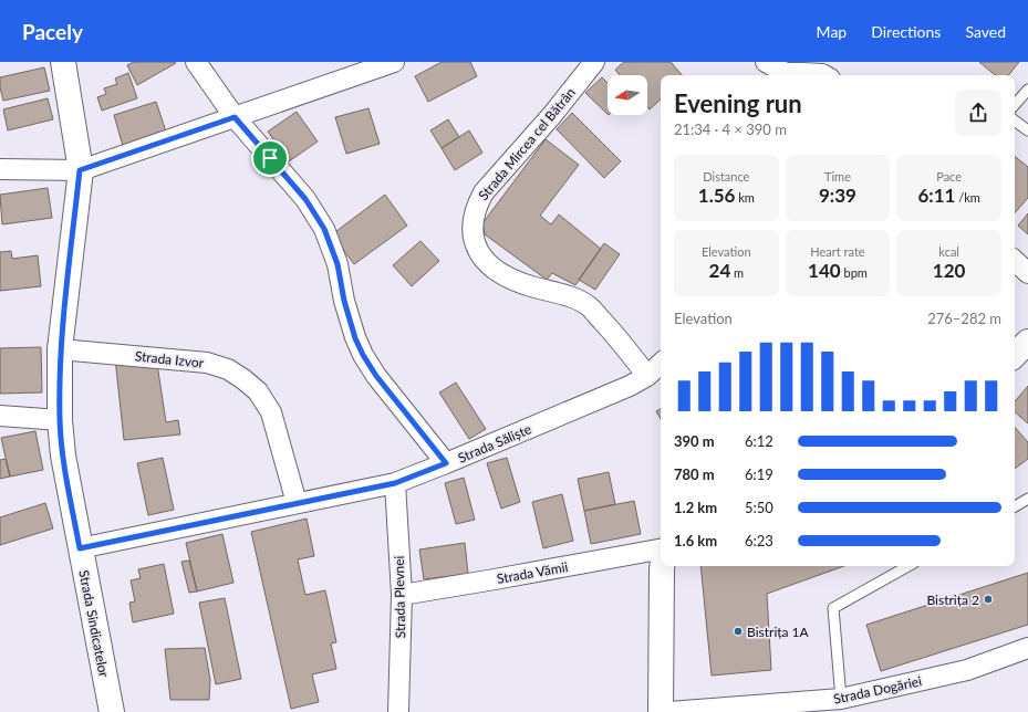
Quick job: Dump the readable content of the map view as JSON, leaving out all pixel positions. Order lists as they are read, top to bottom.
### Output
{
  "streets": {
    "street": [
      "Strada Mircea cel Bătrân",
      "Strada Izvor",
      "Strada Săliște",
      "Strada Vămii",
      "Strada Plevnei",
      "Strada Sindicatelor",
      "Strada Dogăriei"
    ]
  },
  "crossings": [
    ["Strada Mircea cel Bătrân", "Strada Săliște"],
    ["Strada Izvor", "Strada Săliște"],
    ["Strada Izvor", "Strada Sindicatelor"],
    ["Strada Săliște", "Strada Plevnei"],
    ["Strada Săliște", "Strada Sindicatelor"],
    ["Strada Vămii", "Strada Plevnei"]
  ],
  "places": ["Bistrița 2", "Bistrița 1A"],
  "north": "left",
  "page": {
    "header": "Pacely",
    "nav": ["Map", "Directions", "Saved"],
    "heading": ["Evening run", "21:34 · 4 × 390 m"],
    "stats": [
      ["Distance", "1.56 km"],
      ["Time", "9:39"],
      ["Pace", "6:11 /km"],
      ["Elevation", "24 m"],
      ["Heart rate", "140 bpm"],
      ["kcal", "120"]
    ],
    "chart": ["Elevation", "276–282 m"],
    "list": [
      {
        "name": "390 m",
        "note": "6:12"
      },
      {
        "name": "780 m",
        "note": "6:19"
      },
      {
        "name": "1.2 km",
        "note": "5:50"
      },
      {
        "name": "1.6 km",
        "note": "6:23"
      }
    ]
  }
}
